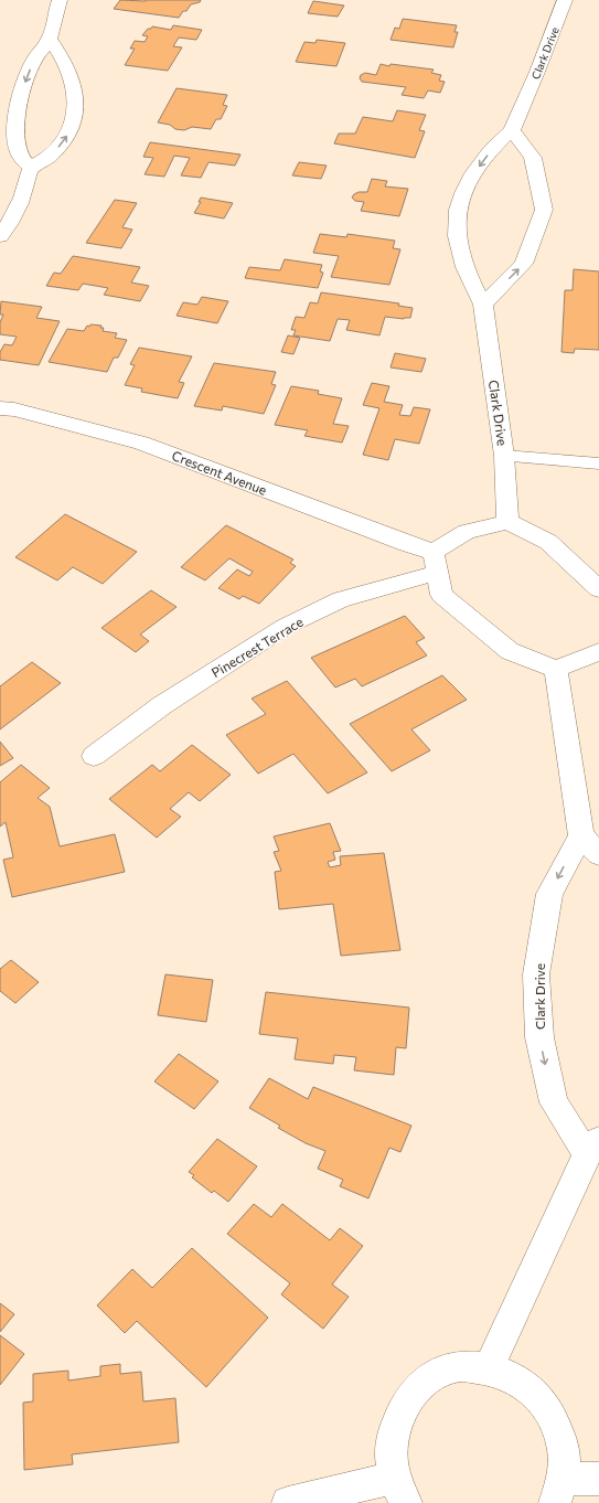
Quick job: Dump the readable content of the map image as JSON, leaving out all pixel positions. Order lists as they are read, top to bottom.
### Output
{
  "streets": {
    "street": ["Clark Drive", "Crescent Avenue", "Pinecrest Terrace"]
  },
  "crossings": [
    ["Clark Drive", "Pinecrest Terrace"],
    ["Crescent Avenue", "Pinecrest Terrace"]
  ],
  "one_way": ["Clark Drive"]
}
